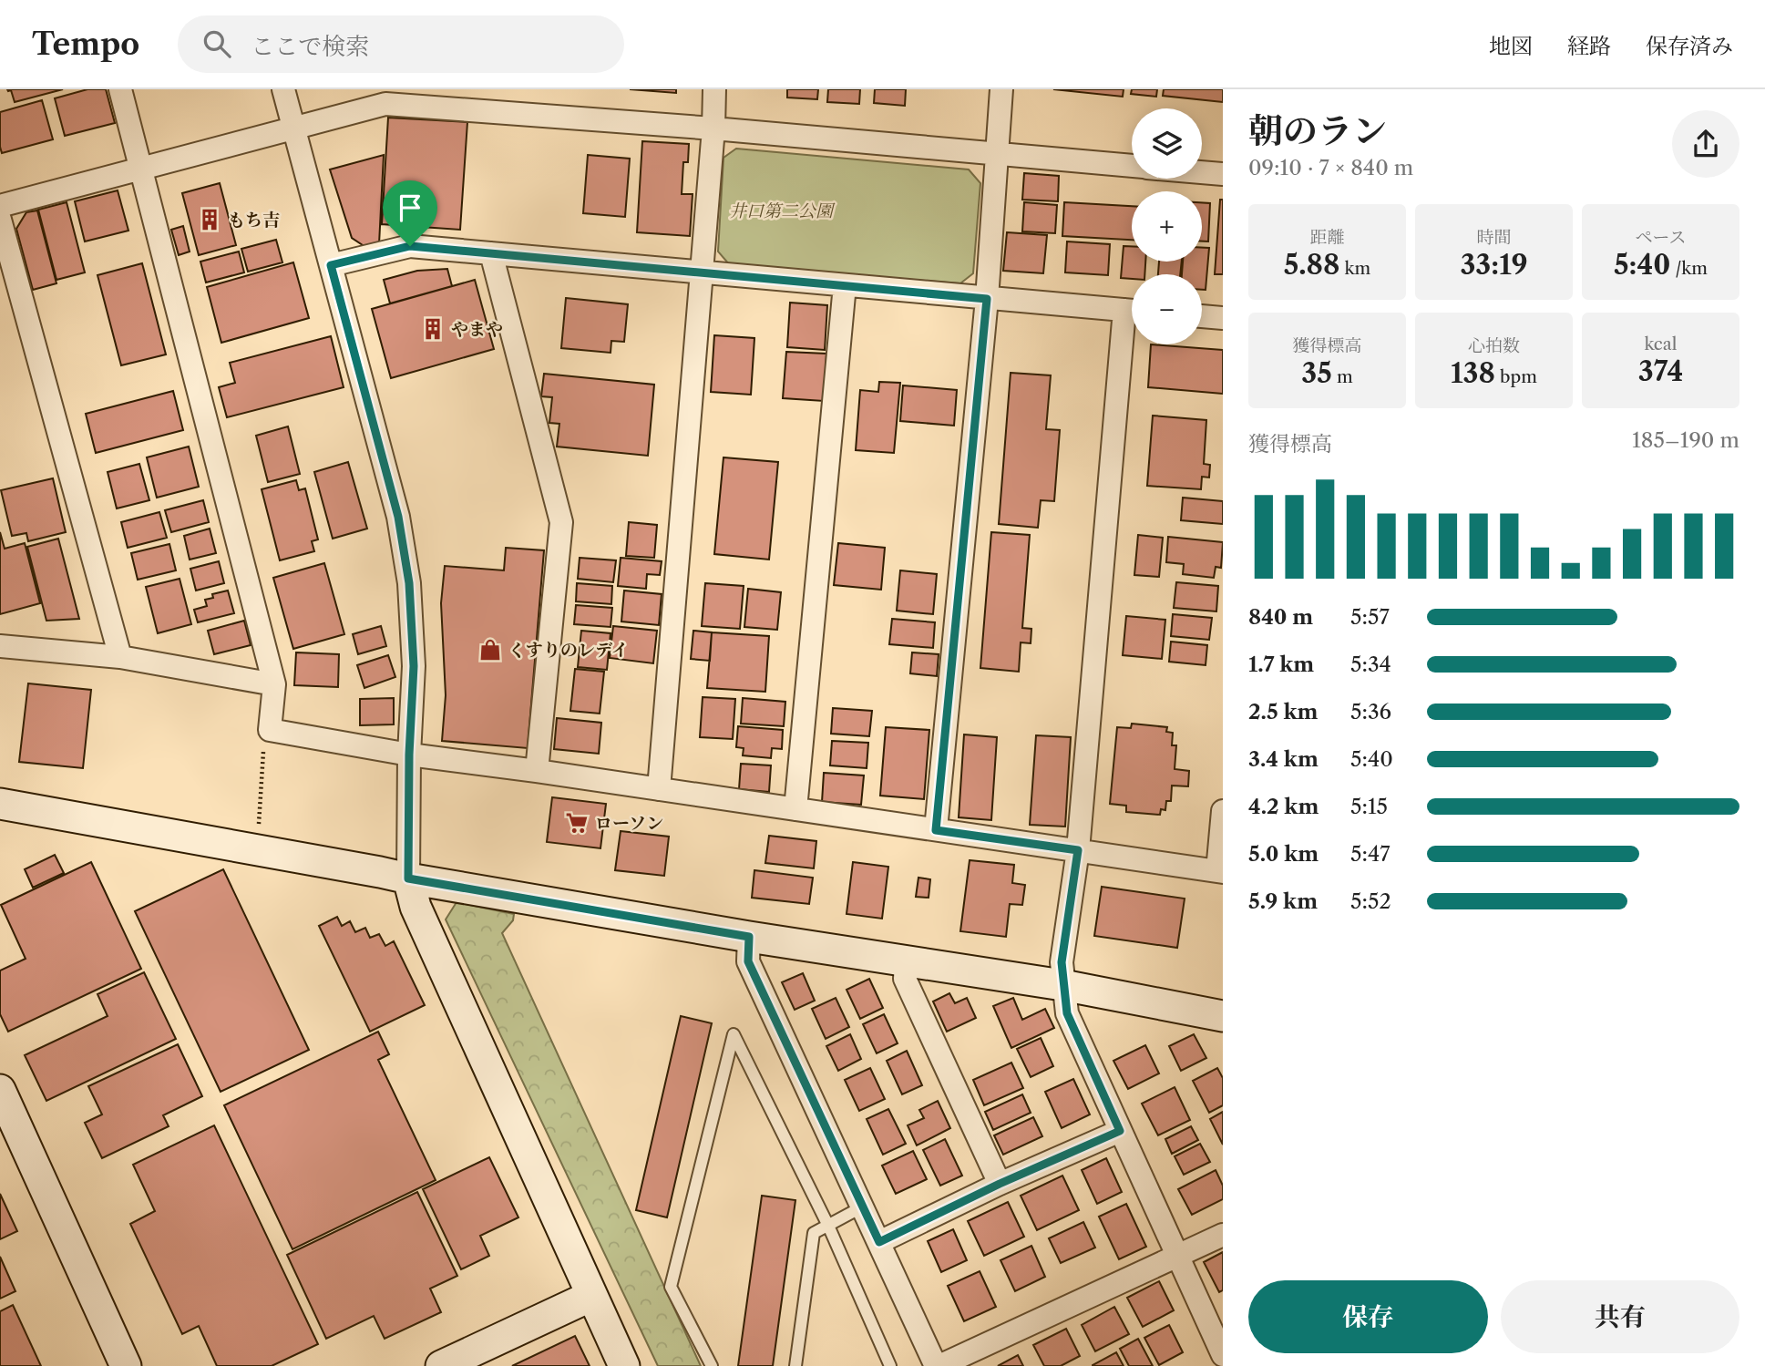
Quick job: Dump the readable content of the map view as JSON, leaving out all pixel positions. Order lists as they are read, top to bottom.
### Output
{
  "parks": ["井口第二公園"],
  "places": {
    "building": ["もち吉", "やまや"],
    "shop": ["くすりのレデイ"],
    "supermarket": ["ローソン"]
  },
  "page": {
    "header": "Tempo",
    "search": "ここで検索",
    "nav": ["地図", "経路", "保存済み"],
    "heading": ["朝のラン", "09:10 · 7 × 840 m"],
    "map_buttons": ["+", "−"],
    "stats": [
      ["距離", "5.88 km"],
      ["時間", "33:19"],
      ["ペース", "5:40 /km"],
      ["獲得標高", "35 m"],
      ["心拍数", "138 bpm"],
      ["kcal", "374"]
    ],
    "chart": ["獲得標高", "185–190 m"],
    "list": [
      {
        "name": "840 m",
        "note": "5:57"
      },
      {
        "name": "1.7 km",
        "note": "5:34"
      },
      {
        "name": "2.5 km",
        "note": "5:36"
      },
      {
        "name": "3.4 km",
        "note": "5:40"
      },
      {
        "name": "4.2 km",
        "note": "5:15"
      },
      {
        "name": "5.0 km",
        "note": "5:47"
      },
      {
        "name": "5.9 km",
        "note": "5:52"
      }
    ],
    "buttons": ["保存", "共有"]
  }
}
